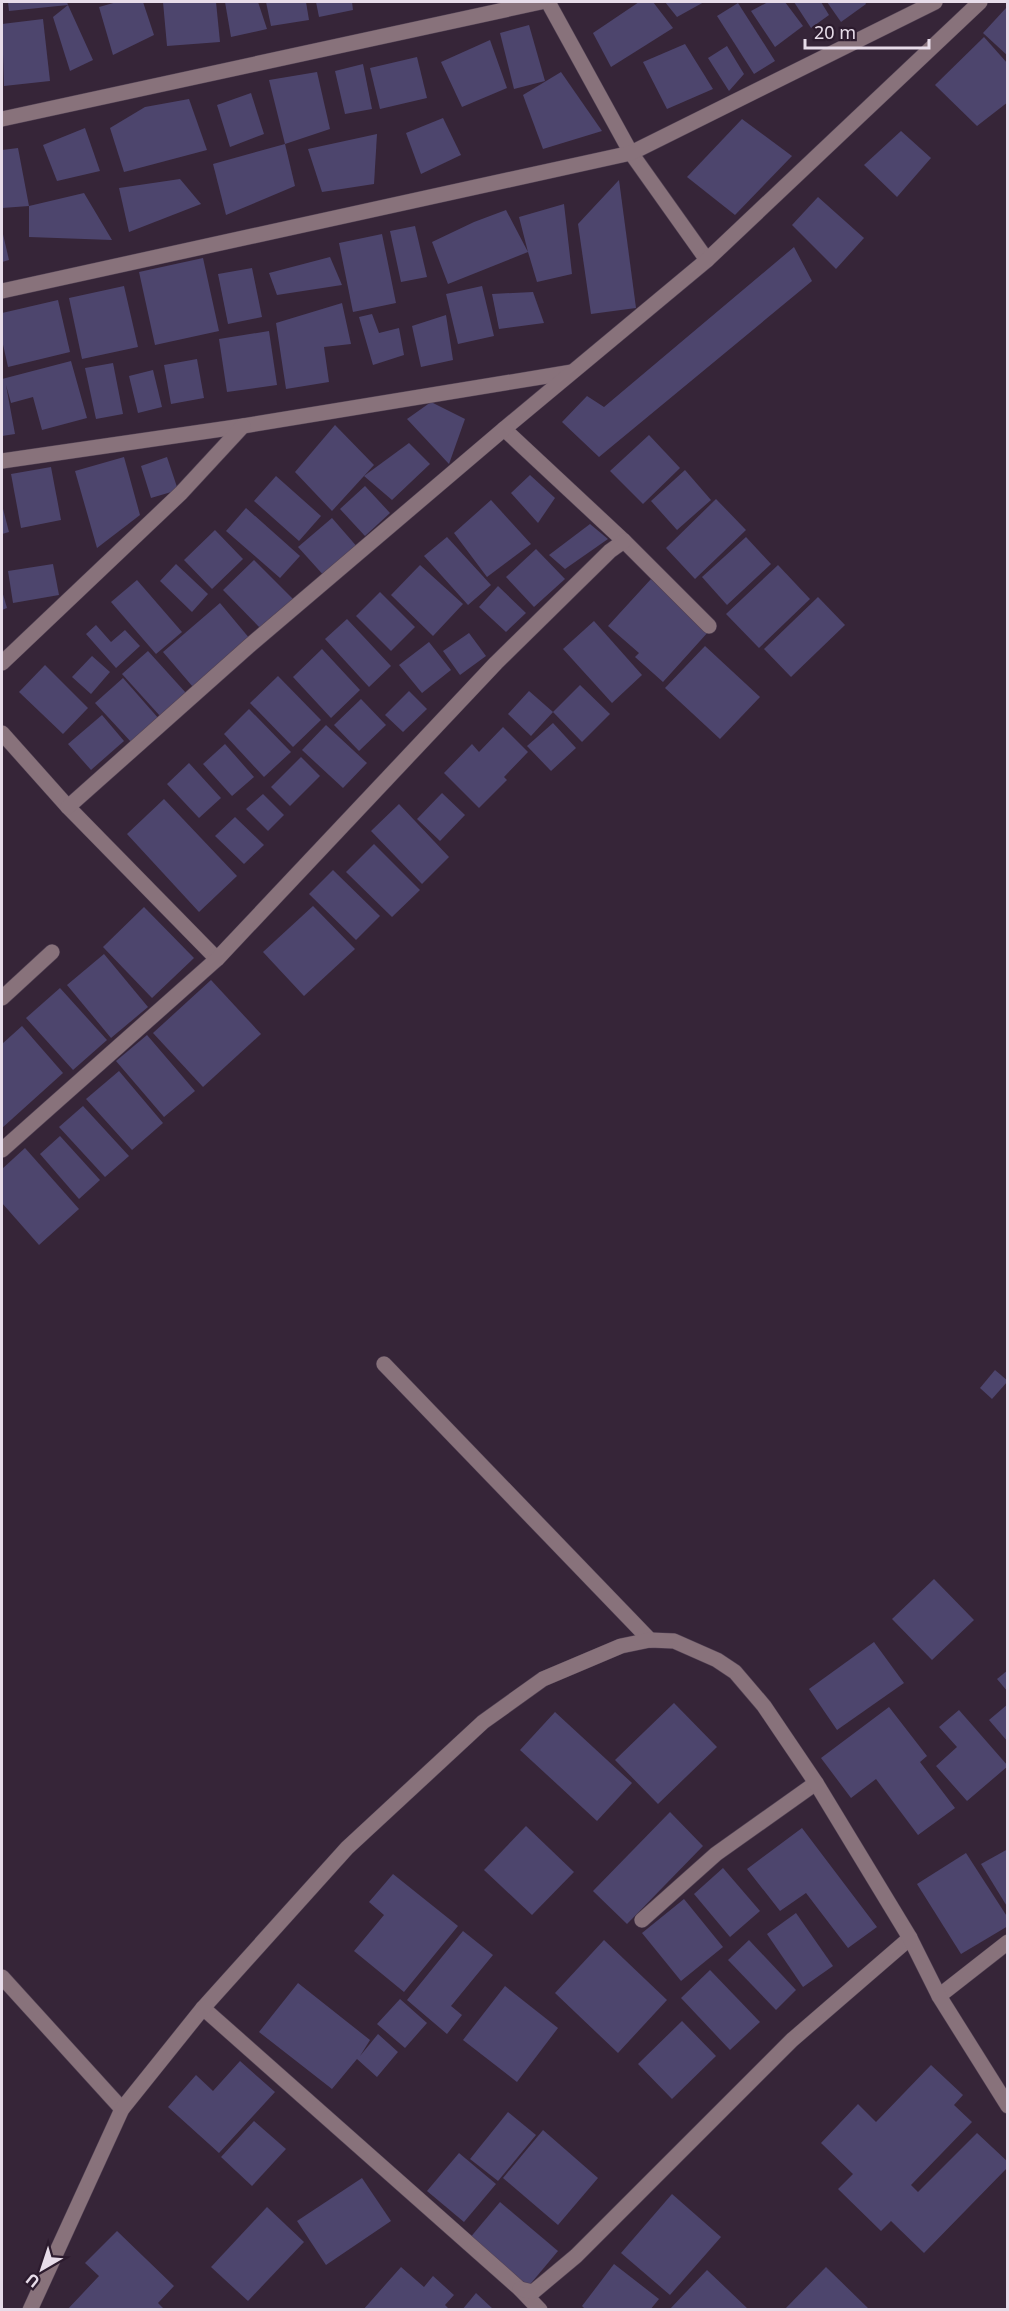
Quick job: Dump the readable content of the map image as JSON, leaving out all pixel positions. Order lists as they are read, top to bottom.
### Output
{
  "scale_bar": "20 m",
  "north": "bottom left"
}
